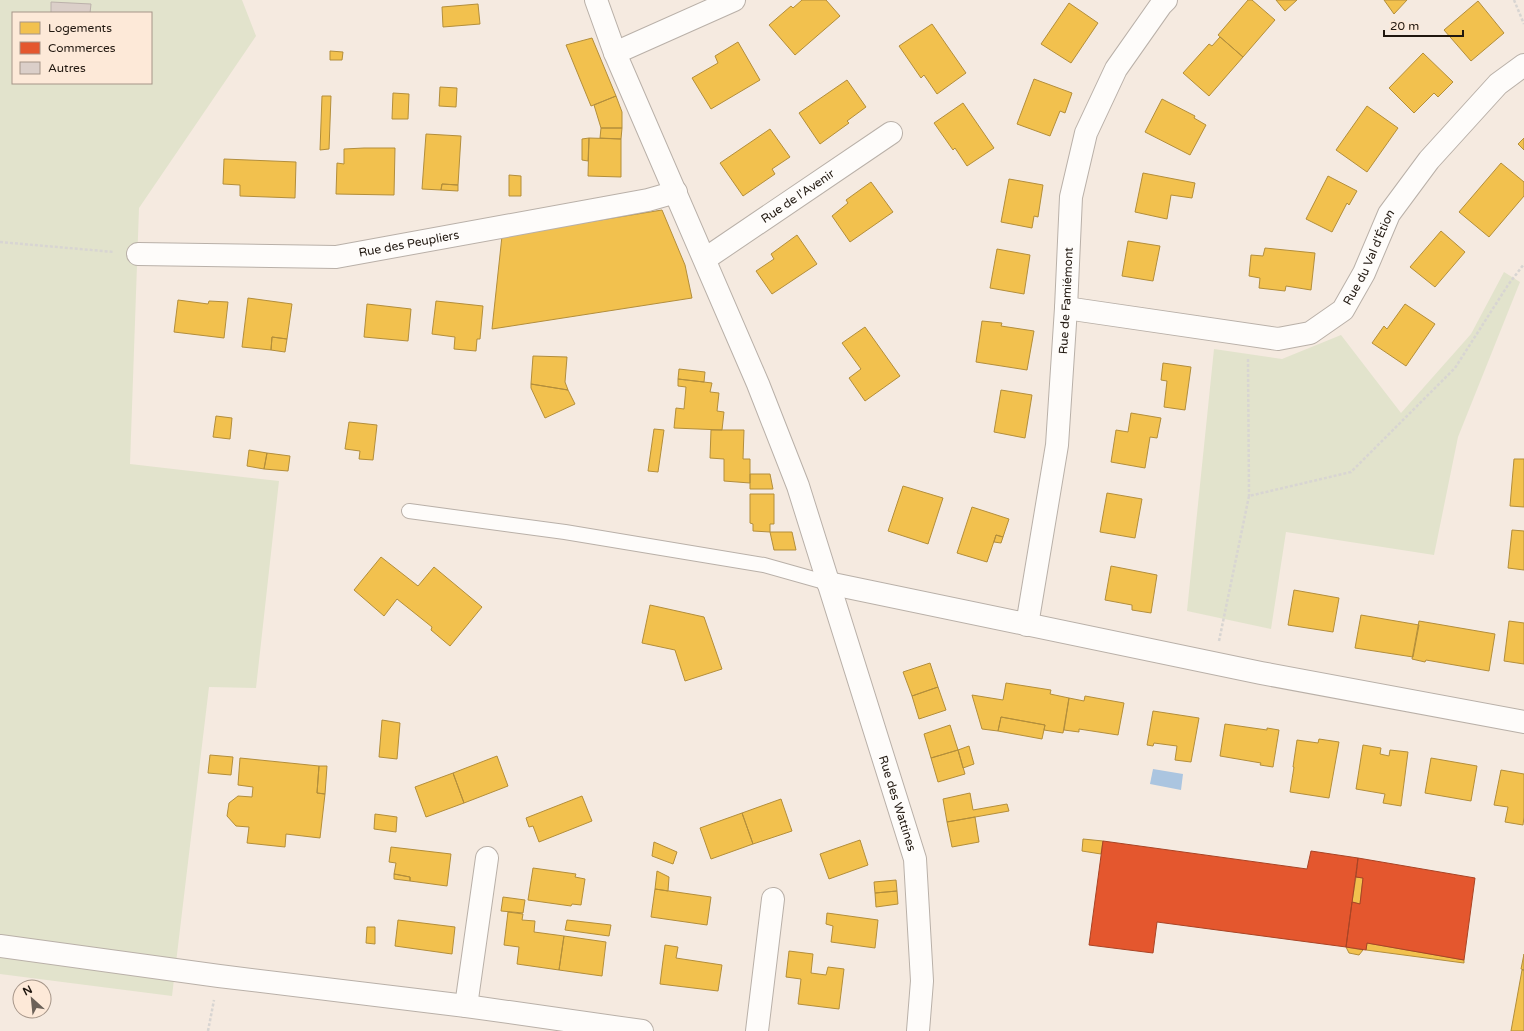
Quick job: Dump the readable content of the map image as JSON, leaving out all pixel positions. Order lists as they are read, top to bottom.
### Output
{
  "streets": {
    "street": [
      "Rue de l'Avenir",
      "Rue des Peupliers",
      "Rue du Val d'Étion",
      "Rue de Famiémont",
      "Rue des Wattines"
    ]
  },
  "crossings": [
    ["Rue de l'Avenir", "Rue des Wattines"],
    ["Rue des Peupliers", "Rue des Wattines"],
    ["Rue du Val d'Étion", "Rue de Famiémont"]
  ],
  "legend": ["Logements", "Commerces", "Autres"],
  "scale_bar": "20 m",
  "north": "top left"
}
